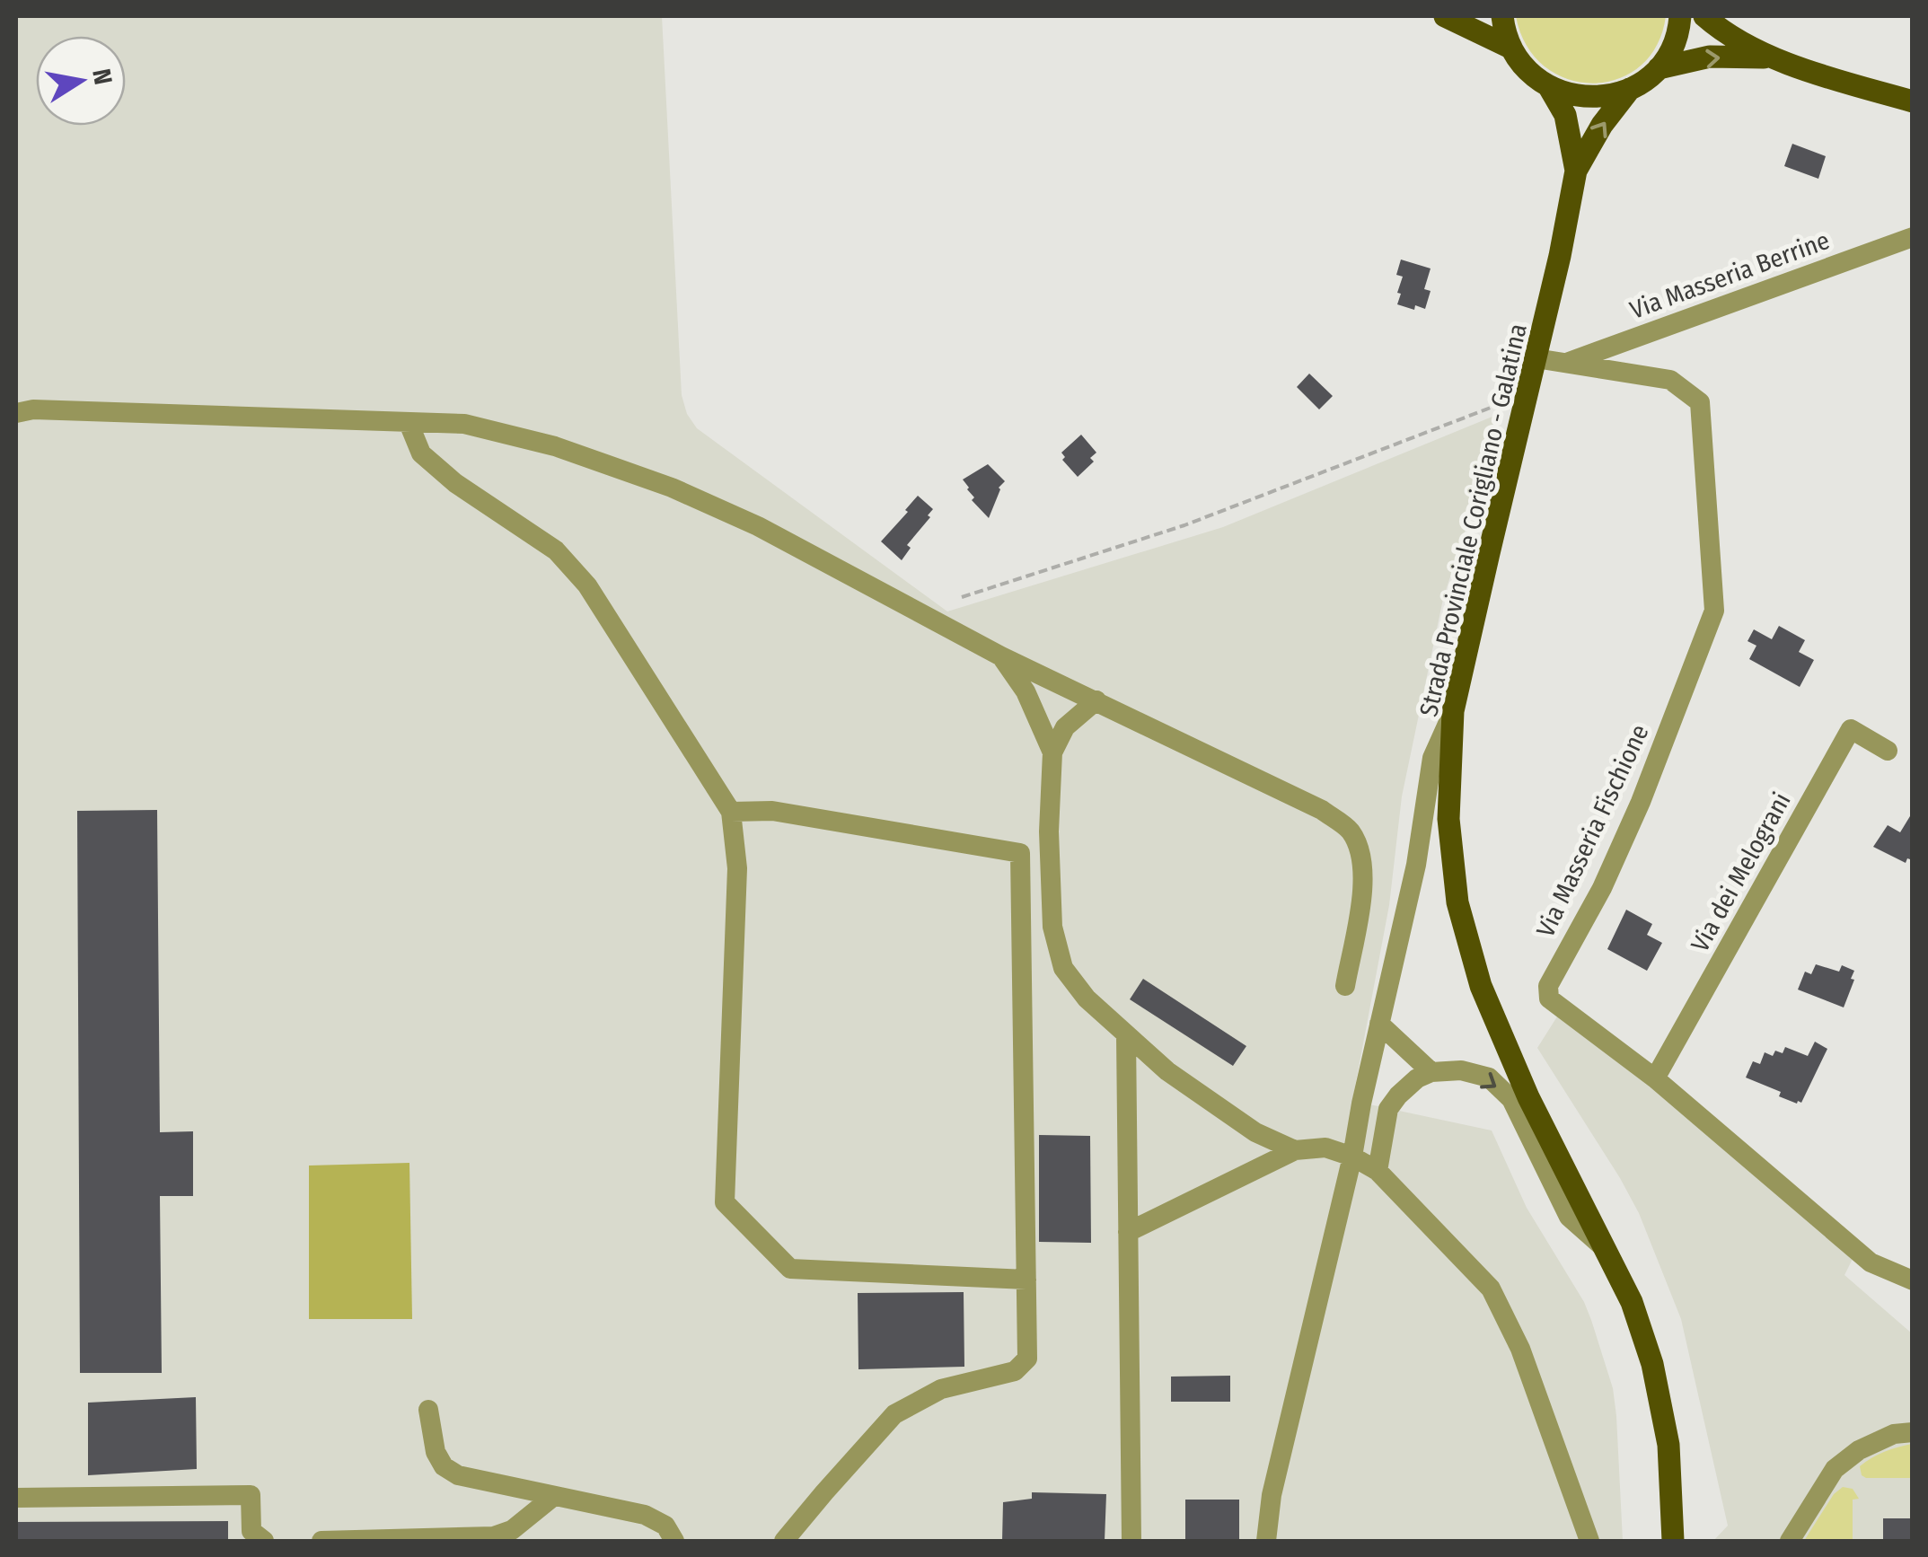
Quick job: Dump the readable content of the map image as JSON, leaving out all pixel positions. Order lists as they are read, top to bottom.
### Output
{
  "streets": {
    "main road": ["Strada Provinciale Corigliano - Galatina"],
    "street": ["Via Masseria Berrine", "Via Masseria Fischione", "Via dei Melograni"]
  },
  "crossings": [
    ["Via Masseria Berrine", "Via Masseria Fischione"],
    ["Strada Provinciale Corigliano - Galatina", "Via Masseria Fischione"],
    ["Via Masseria Fischione", "Via dei Melograni"]
  ],
  "north": "right"
}
